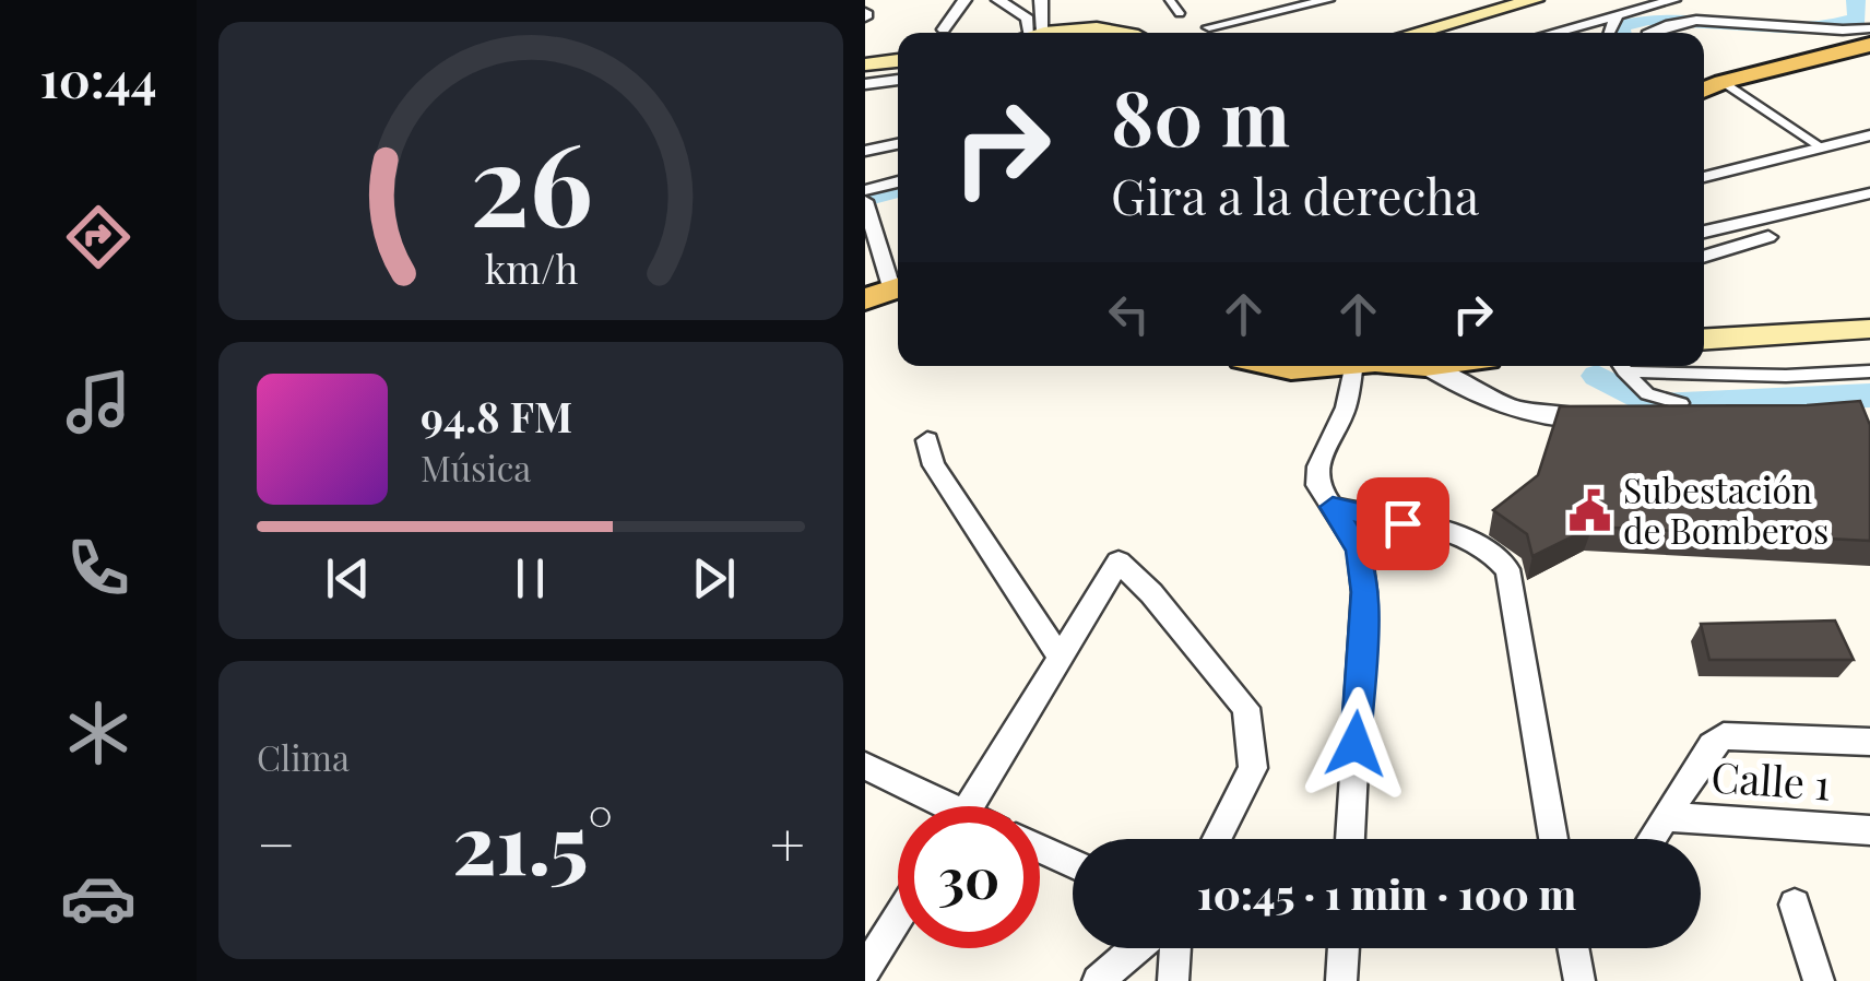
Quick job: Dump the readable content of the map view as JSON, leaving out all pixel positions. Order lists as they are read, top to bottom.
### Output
{
  "streets": {
    "street": ["Calle 1"]
  },
  "places": {
    "public building": ["Subestación de Bomberos"]
  },
  "page": {
    "tabs": "10:44",
    "turn": ["80 m", "Gira a la derecha"],
    "song": ["94.8 FM", "Música"],
    "tile": "Clima",
    "heat": ["−", "21.5°", "+"],
    "limit": "30",
    "trip": "10:45 · 1 min · 100 m",
    "gauge": ["26", "km/h"]
  }
}
